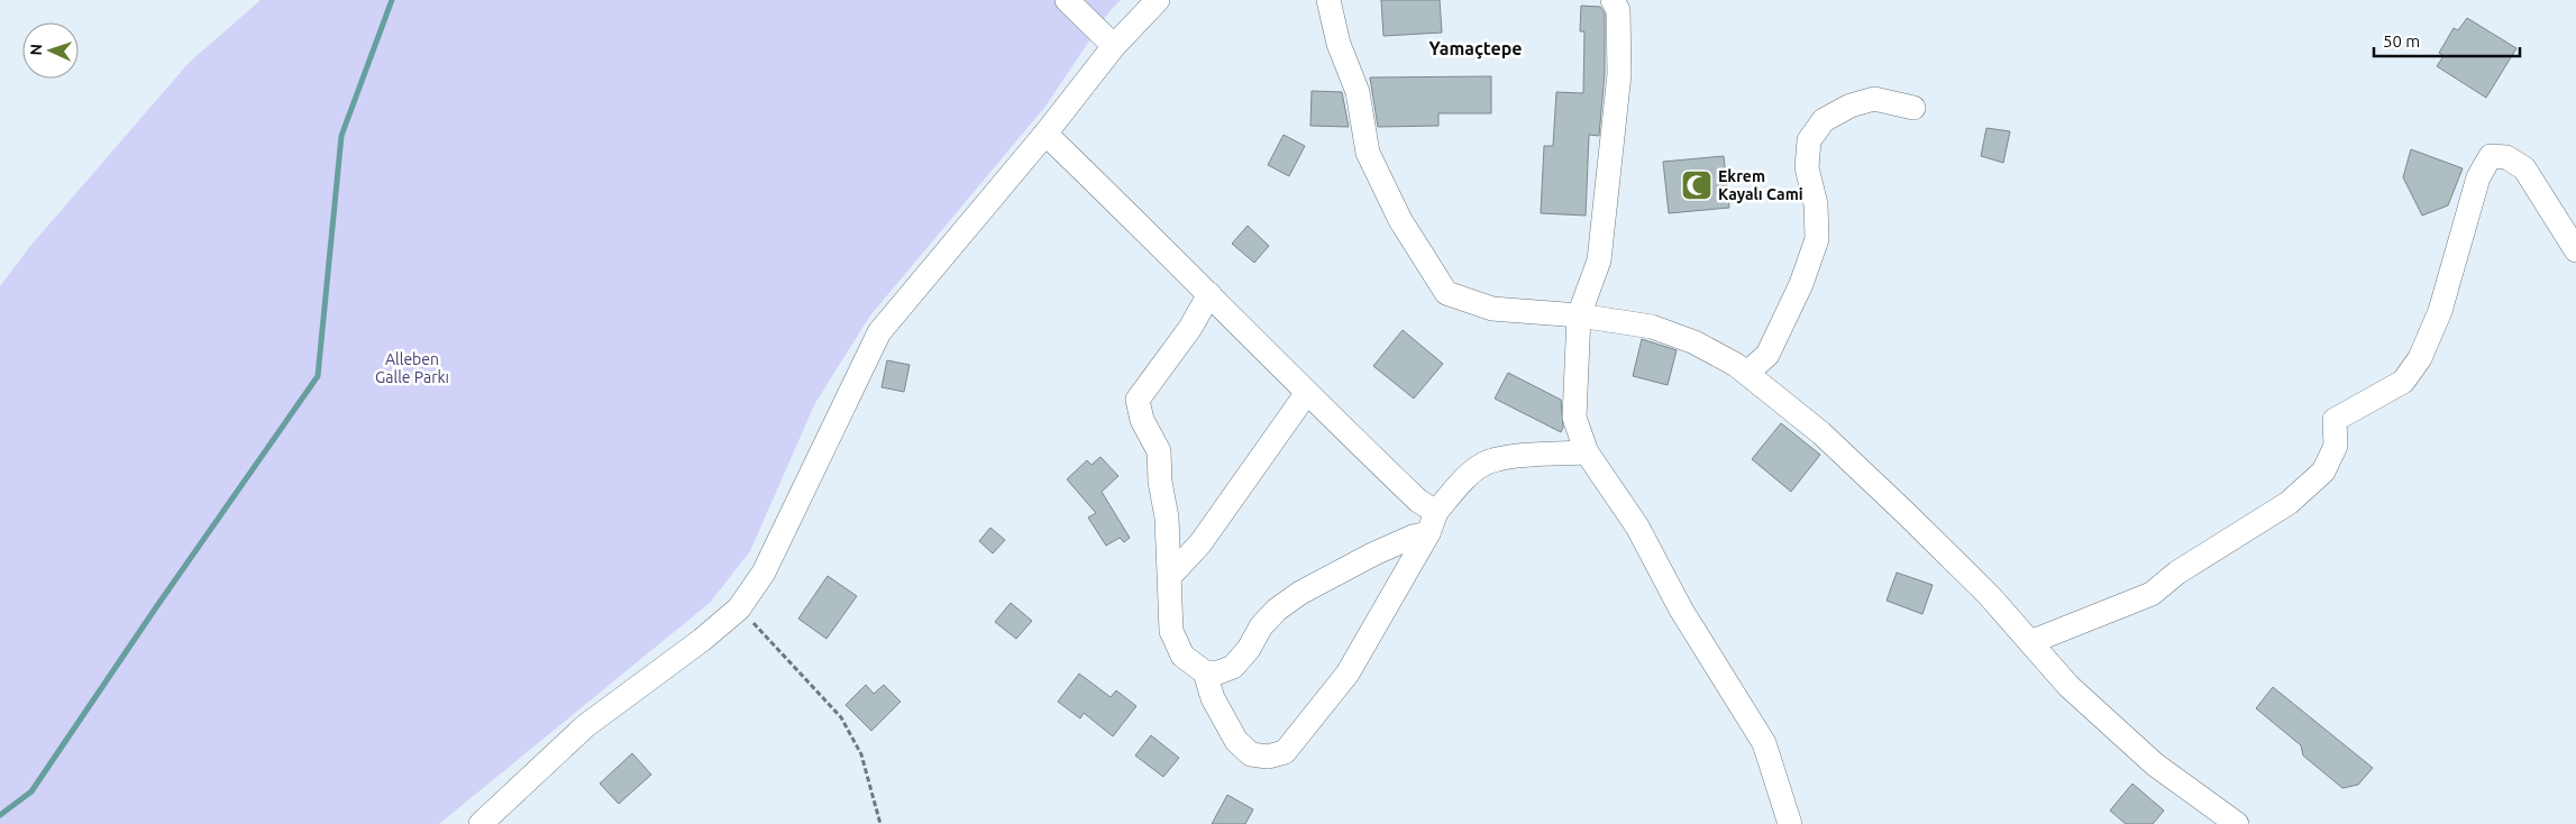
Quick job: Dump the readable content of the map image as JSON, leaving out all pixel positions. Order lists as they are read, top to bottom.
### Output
{
  "districts": ["Yamaçtepe"],
  "parks": ["Alleben Galle Parkı"],
  "places": {
    "mosque": ["Ekrem Kayalı Cami"]
  },
  "scale_bar": "50 m",
  "north": "left"
}
